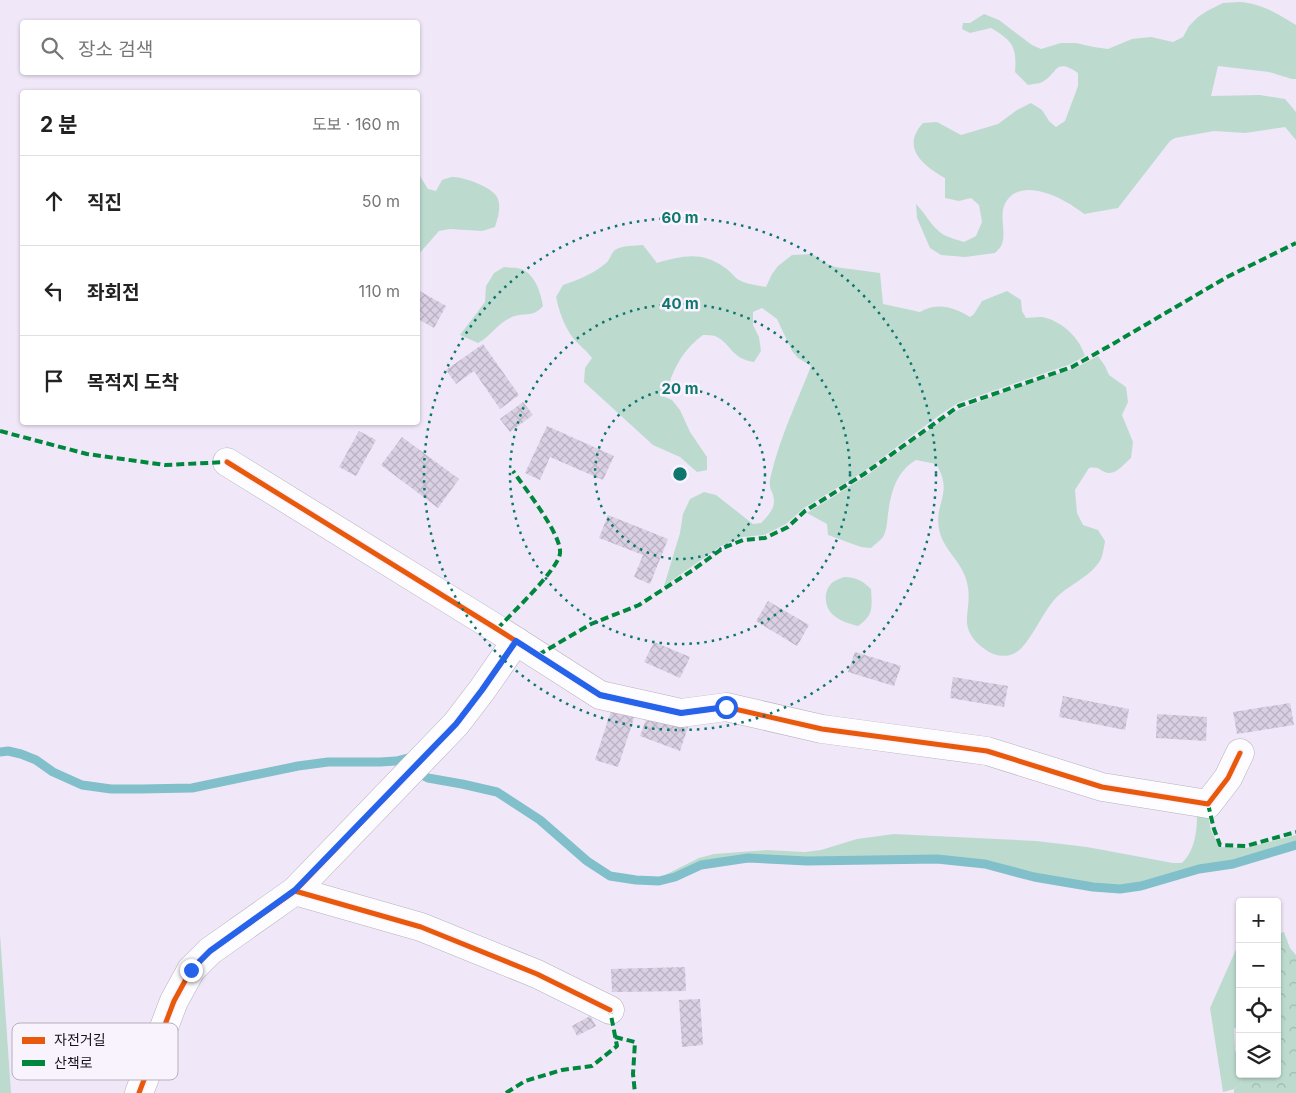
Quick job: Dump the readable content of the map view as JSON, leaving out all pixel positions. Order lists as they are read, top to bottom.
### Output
{
  "legend": ["자전거길", "산책로"],
  "page": {
    "search": "장소 검색",
    "heading": ["2 분", "도보 · 160 m"],
    "list": [
      ["직진", "50 m"],
      ["좌회전", "110 m"],
      "목적지 도착"
    ],
    "map_buttons": ["+", "−"]
  },
  "rings": ["60 m", "40 m", "20 m"]
}
